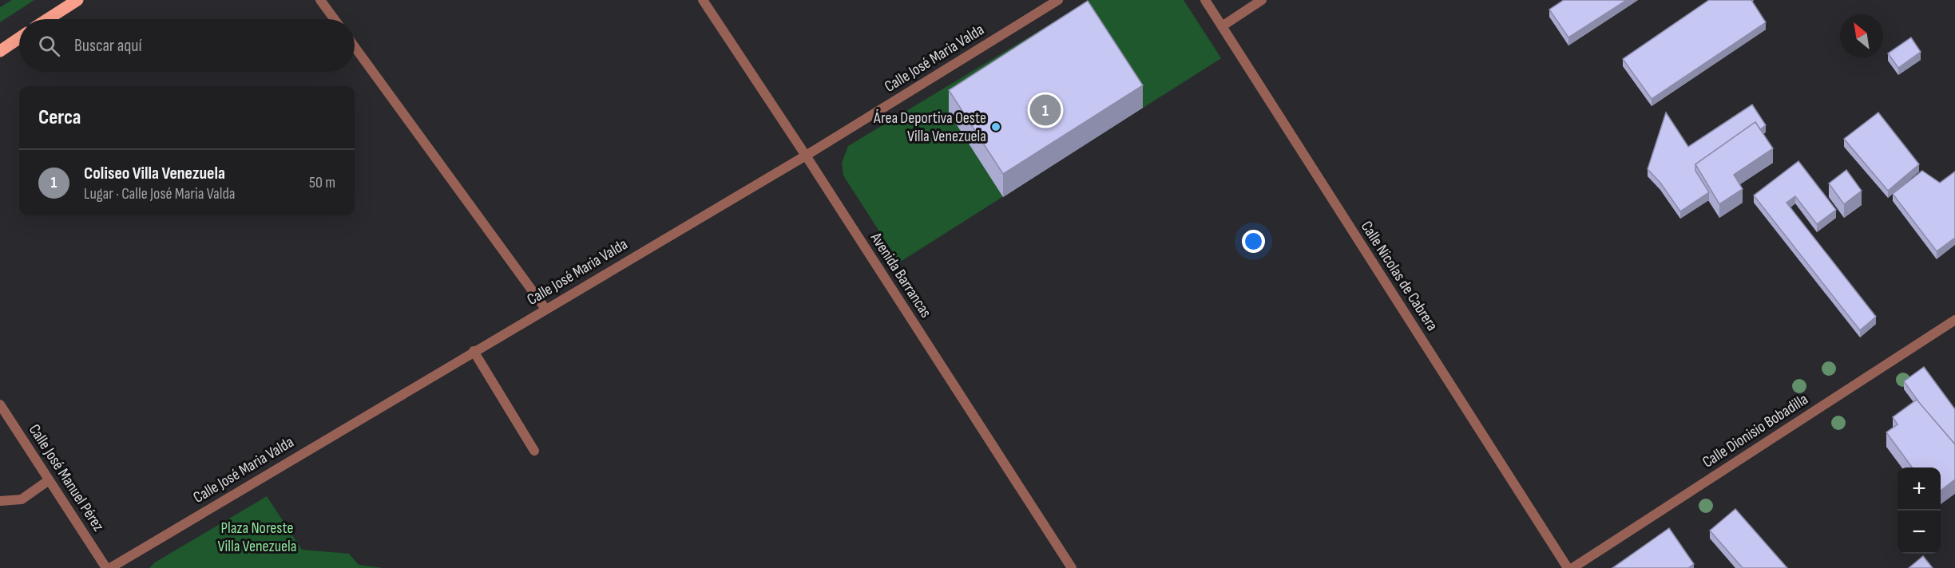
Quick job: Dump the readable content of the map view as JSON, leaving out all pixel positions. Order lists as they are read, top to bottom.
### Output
{
  "streets": {
    "street": [
      "Calle José Maria Valda",
      "Avenida Barrancas",
      "Calle Nicolas de Cabrera",
      "Calle Dionisio Bobadilla",
      "Calle José Manuel Pérez"
    ]
  },
  "crossings": [
    ["Calle José Maria Valda", "Avenida Barrancas"]
  ],
  "parks": ["Plaza Noreste Villa Venezuela"],
  "places": ["Área Deportiva Oeste Villa Venezuela"],
  "north": "top left",
  "page": {
    "search": "Buscar aquí",
    "heading": "Cerca",
    "pins": "1",
    "list": [
      {
        "mark": "1",
        "name": "Coliseo Villa Venezuela",
        "note": "Lugar · Calle José Maria Valda",
        "value": "50 m"
      }
    ],
    "map_buttons": ["+", "−"]
  }
}
